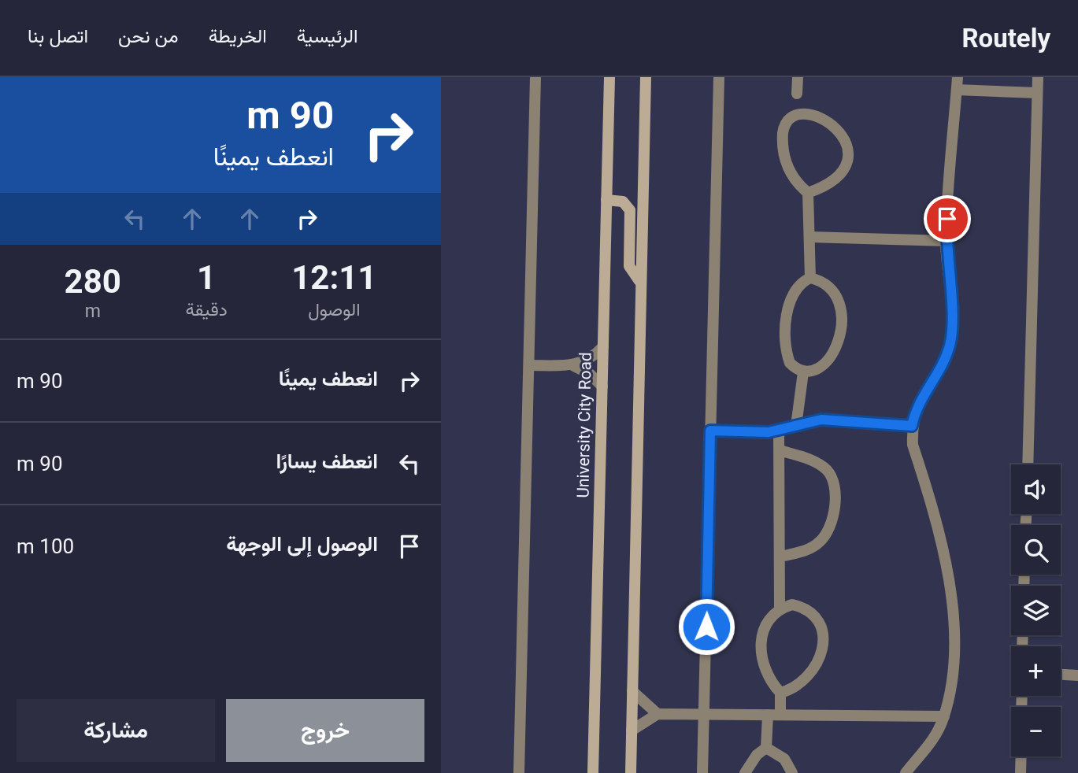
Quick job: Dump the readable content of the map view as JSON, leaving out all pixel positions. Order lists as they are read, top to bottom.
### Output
{
  "streets": {
    "main road": ["University City Road"]
  },
  "page": {
    "header": "Routely",
    "nav": [
      "الرئيسية",
      "الخريطة",
      "من نحن",
      "اتصل بنا"
    ],
    "turn": ["90 m", "انعطف يمينًا"],
    "eta": [
      "12:11",
      "الوصول",
      "1",
      "دقيقة",
      "280",
      "m"
    ],
    "list": [
      {
        "name": "انعطف يمينًا",
        "value": "90 m"
      },
      {
        "name": "انعطف يسارًا",
        "value": "90 m"
      },
      {
        "name": "الوصول إلى الوجهة",
        "value": "100 m"
      }
    ],
    "map_buttons": ["+", "−"],
    "buttons": ["خروج", "مشاركة"]
  }
}
